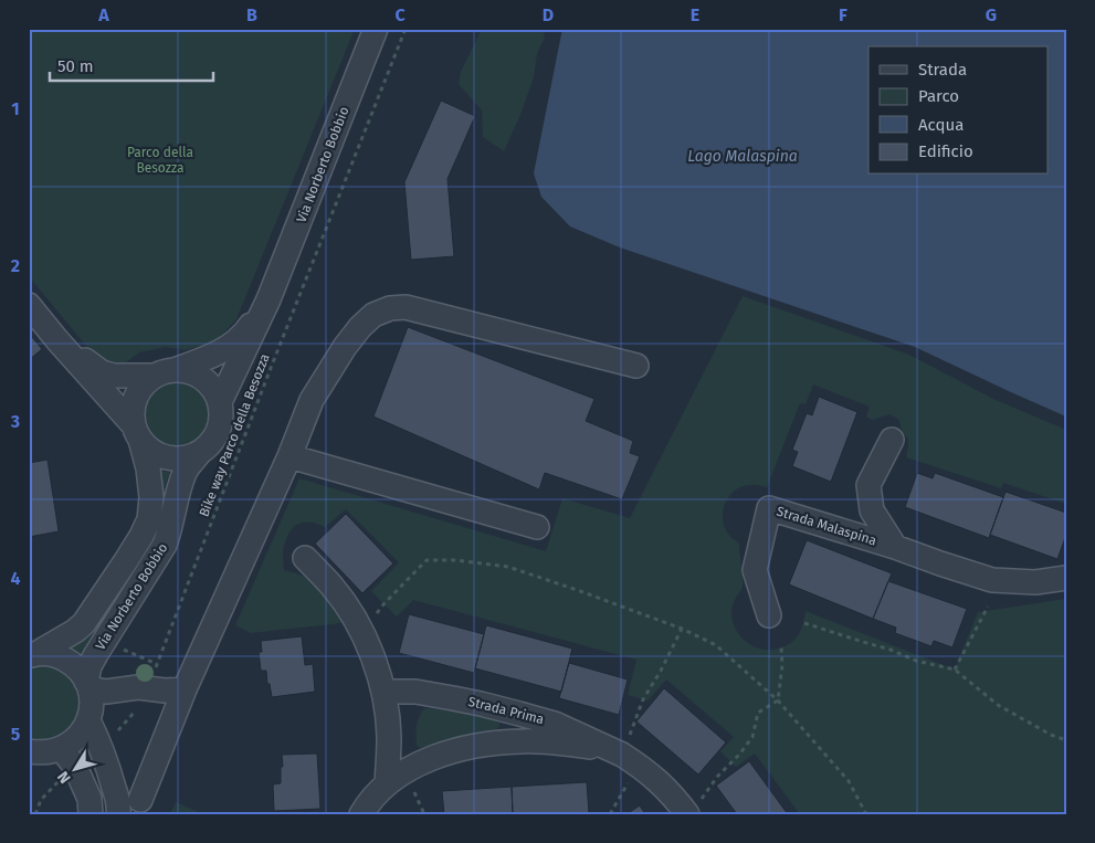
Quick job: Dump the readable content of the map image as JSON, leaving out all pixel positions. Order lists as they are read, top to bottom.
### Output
{
  "streets": {
    "street": ["Via Norberto Bobbio", "Strada Malaspina", "Strada Prima"],
    "path": ["Bike way Parco della Besozza"]
  },
  "water": ["Lago Malaspina"],
  "parks": ["Parco della Besozza"],
  "legend": [
    "Strada",
    "Parco",
    "Acqua",
    "Edificio"
  ],
  "scale_bar": "50 m",
  "north": "bottom left",
  "grid": {
    "columns": [
      "A",
      "B",
      "C",
      "D",
      "E",
      "F",
      "G"
    ],
    "rows": [
      "1",
      "2",
      "3",
      "4",
      "5"
    ]
  }
}
